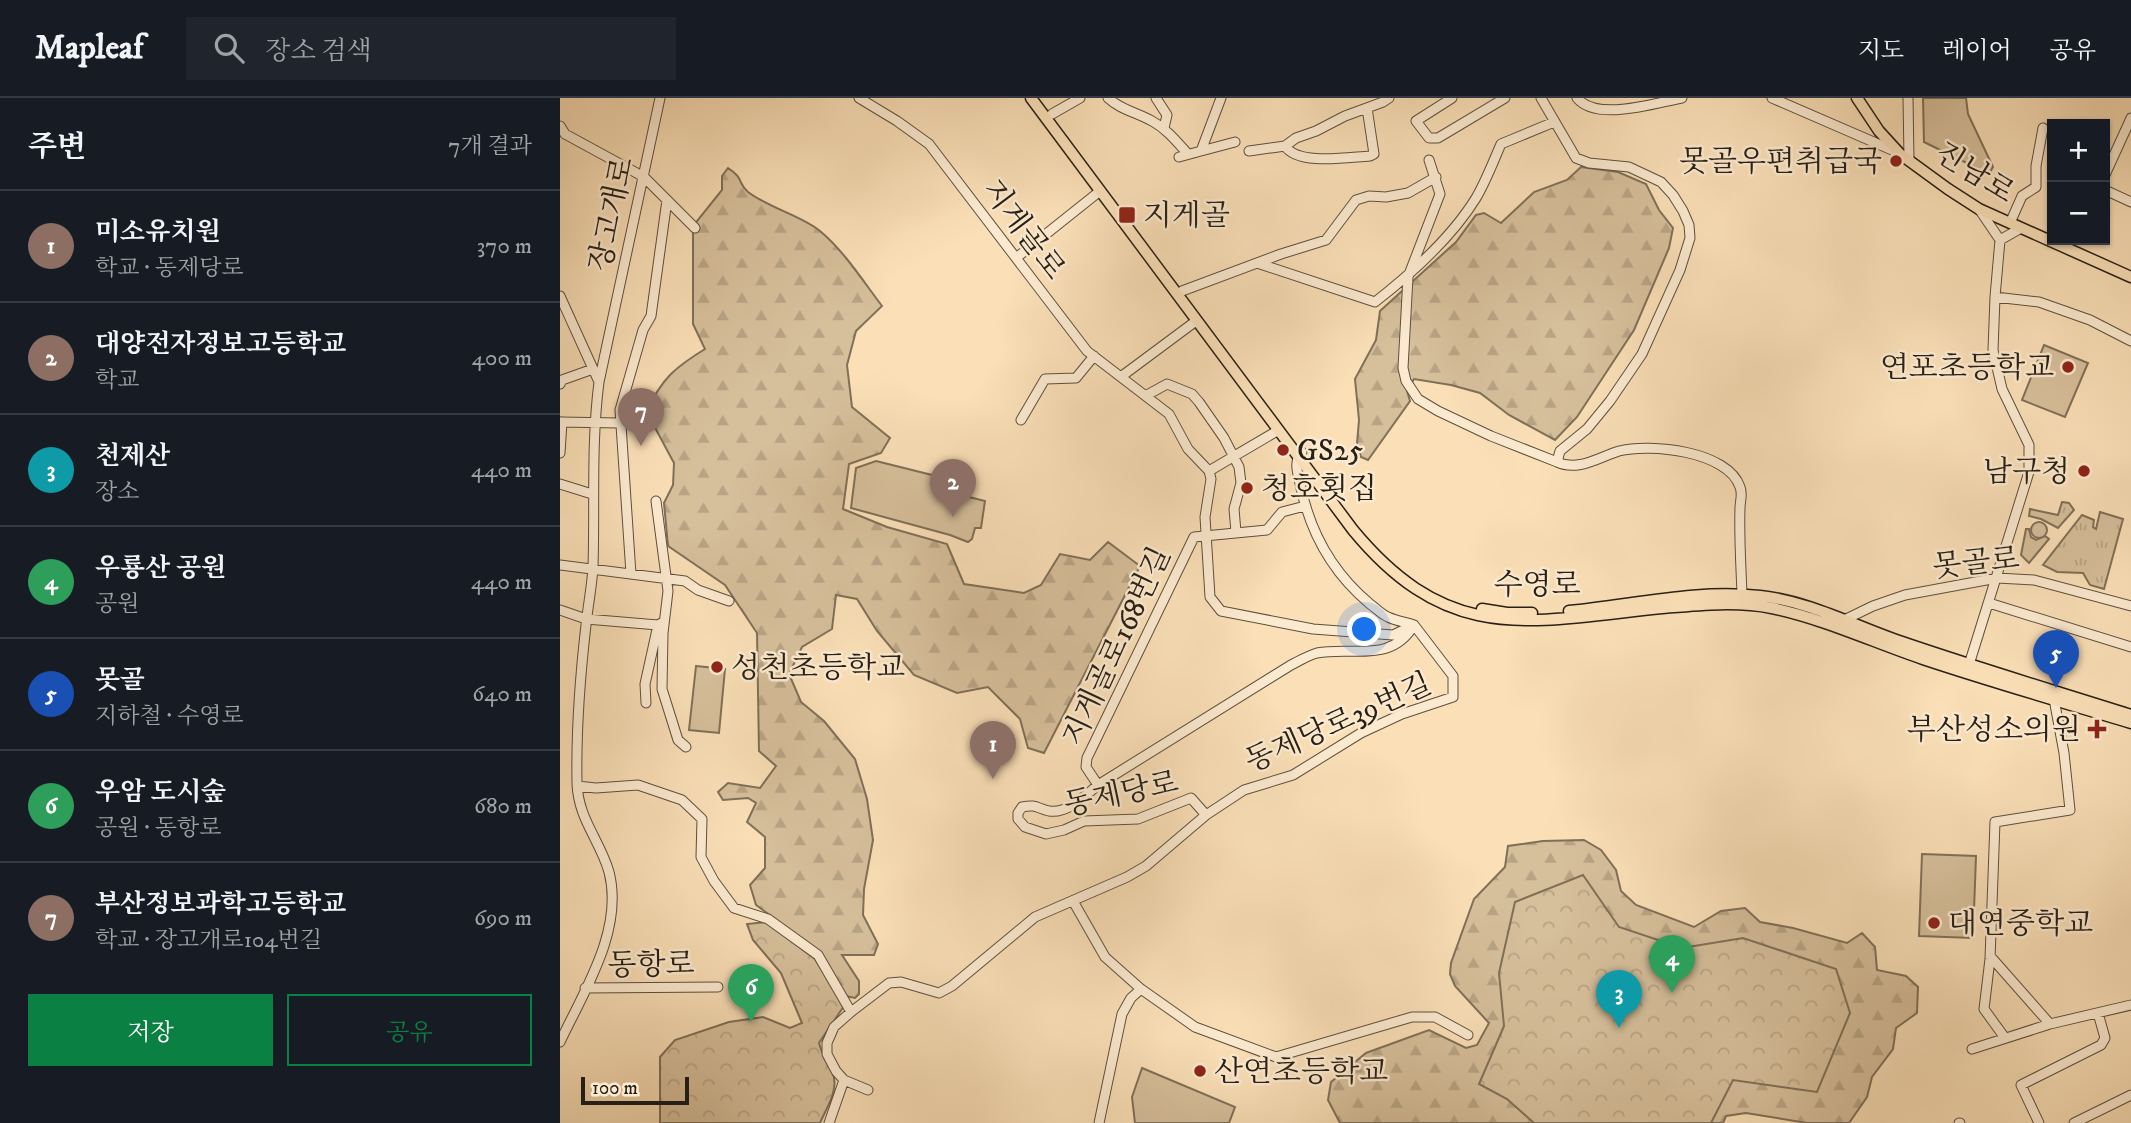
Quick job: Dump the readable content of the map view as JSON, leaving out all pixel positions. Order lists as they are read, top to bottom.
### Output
{
  "streets": {
    "main road": ["진남로", "수영로"],
    "street": [
      "장고개로",
      "지게골로",
      "못골로",
      "지게골로168번길",
      "동제당로39번길",
      "동제당로",
      "동항로"
    ]
  },
  "crossings": [
    ["장고개로", "동항로"],
    ["못골로", "수영로"],
    ["지게골로168번길", "동제당로"],
    ["동제당로39번길", "동제당로"]
  ],
  "places": {
    "other": [
      "못골우편취급국",
      "연포초등학교",
      "GS25",
      "남구청",
      "청호횟집",
      "성천초등학교",
      "대연중학교",
      "산연초등학교"
    ],
    "transit": ["지게골"],
    "health": ["부산성소의원"]
  },
  "scale_bar": "100 m",
  "page": {
    "header": "Mapleaf",
    "search": "장소 검색",
    "nav": ["지도", "레이어", "공유"],
    "heading": ["주변", "7개 결과"],
    "map_buttons": ["+", "−"],
    "list": [
      {
        "mark": "1",
        "name": "미소유치원",
        "note": "학교 · 동제당로",
        "value": "370 m"
      },
      {
        "mark": "2",
        "name": "대양전자정보고등학교",
        "note": "학교",
        "value": "400 m"
      },
      {
        "mark": "3",
        "name": "천제산",
        "note": "장소",
        "value": "440 m"
      },
      {
        "mark": "4",
        "name": "우룡산 공원",
        "note": "공원",
        "value": "440 m"
      },
      {
        "mark": "5",
        "name": "못골",
        "note": "지하철 · 수영로",
        "value": "640 m"
      },
      {
        "mark": "6",
        "name": "우암 도시숲",
        "note": "공원 · 동항로",
        "value": "680 m"
      },
      {
        "mark": "7",
        "name": "부산정보과학고등학교",
        "note": "학교 · 장고개로104번길",
        "value": "690 m"
      }
    ],
    "pins": [
      "7",
      "2",
      "5",
      "1",
      "4",
      "6",
      "3"
    ],
    "buttons": ["저장", "공유"],
    "scale": "100 m"
  }
}
